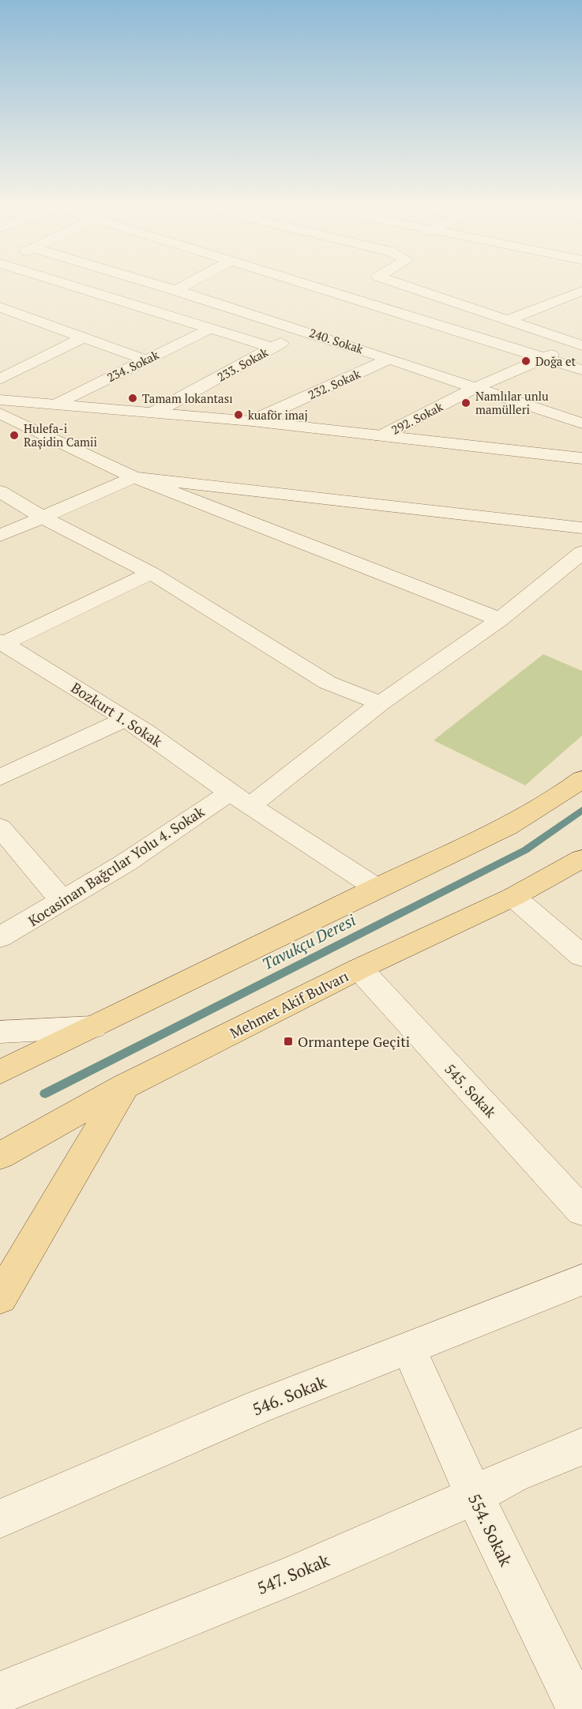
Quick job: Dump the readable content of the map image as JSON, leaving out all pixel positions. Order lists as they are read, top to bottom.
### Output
{
  "streets": {
    "main road": ["Mehmet Akif Bulvarı"],
    "street": [
      "240. Sokak",
      "233. Sokak",
      "234. Sokak",
      "232. Sokak",
      "292. Sokak",
      "Bozkurt 1. Sokak",
      "Kocasinan Bağcılar Yolu 4. Sokak",
      "545. Sokak",
      "546. Sokak",
      "554. Sokak",
      "547. Sokak"
    ]
  },
  "crossings": [
    ["240. Sokak", "233. Sokak"],
    ["240. Sokak", "232. Sokak"],
    ["240. Sokak", "292. Sokak"],
    ["Bozkurt 1. Sokak", "Kocasinan Bağcılar Yolu 4. Sokak"],
    ["Mehmet Akif Bulvarı", "545. Sokak"],
    ["546. Sokak", "554. Sokak"],
    ["554. Sokak", "547. Sokak"]
  ],
  "water": ["Tavukçu Deresi"],
  "places": {
    "other": [
      "Doğa et",
      "Tamam lokantası",
      "Namlılar unlu mamülleri",
      "kuaför imaj",
      "Hulefa-i Raşidin Camii"
    ],
    "transit": ["Ormantepe Geçiti"]
  }
}
